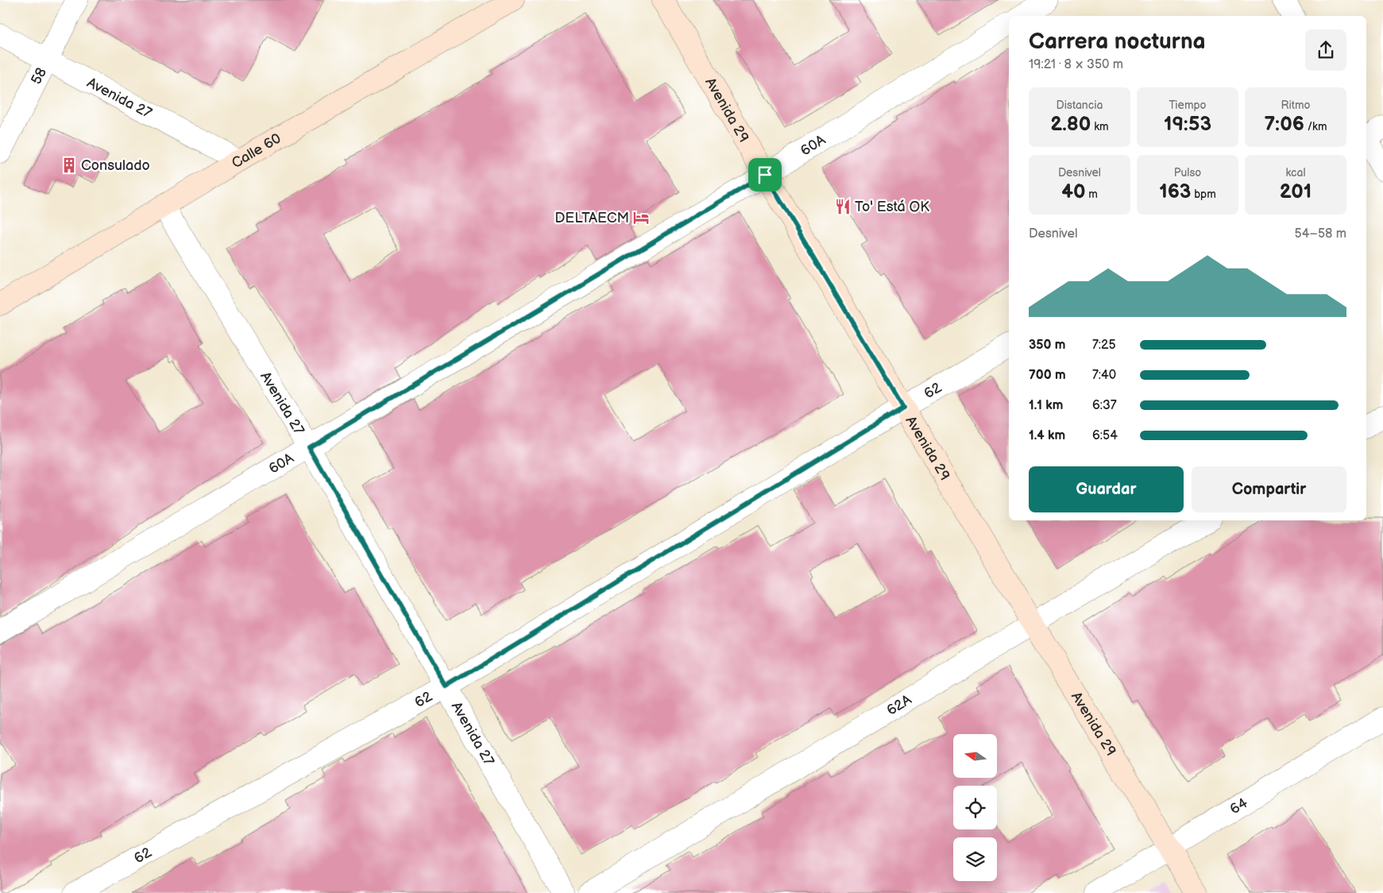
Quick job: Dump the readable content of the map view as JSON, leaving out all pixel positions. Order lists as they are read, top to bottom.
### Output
{
  "streets": {
    "street": [
      "58",
      "Avenida 27",
      "Avenida 29",
      "60A",
      "Calle 60",
      "62",
      "62A",
      "64"
    ]
  },
  "crossings": [
    ["58", "Avenida 27"],
    ["Avenida 27", "60A"],
    ["Avenida 27", "Calle 60"],
    ["Avenida 27", "62"],
    ["Avenida 29", "60A"],
    ["Avenida 29", "62"],
    ["Avenida 29", "62A"],
    ["Avenida 29", "64"]
  ],
  "places": {
    "building": ["Consulado"],
    "restaurant": ["To' Está OK"],
    "hotel": ["DELTAECM"]
  },
  "north": "left",
  "page": {
    "heading": ["Carrera nocturna", "19:21 · 8 × 350 m"],
    "stats": [
      ["Distancia", "2.80 km"],
      ["Tiempo", "19:53"],
      ["Ritmo", "7:06 /km"],
      ["Desnivel", "40 m"],
      ["Pulso", "163 bpm"],
      ["kcal", "201"]
    ],
    "chart": ["Desnivel", "54–58 m"],
    "list": [
      {
        "name": "350 m",
        "note": "7:25"
      },
      {
        "name": "700 m",
        "note": "7:40"
      },
      {
        "name": "1.1 km",
        "note": "6:37"
      },
      {
        "name": "1.4 km",
        "note": "6:54"
      }
    ],
    "buttons": ["Guardar", "Compartir"]
  }
}
